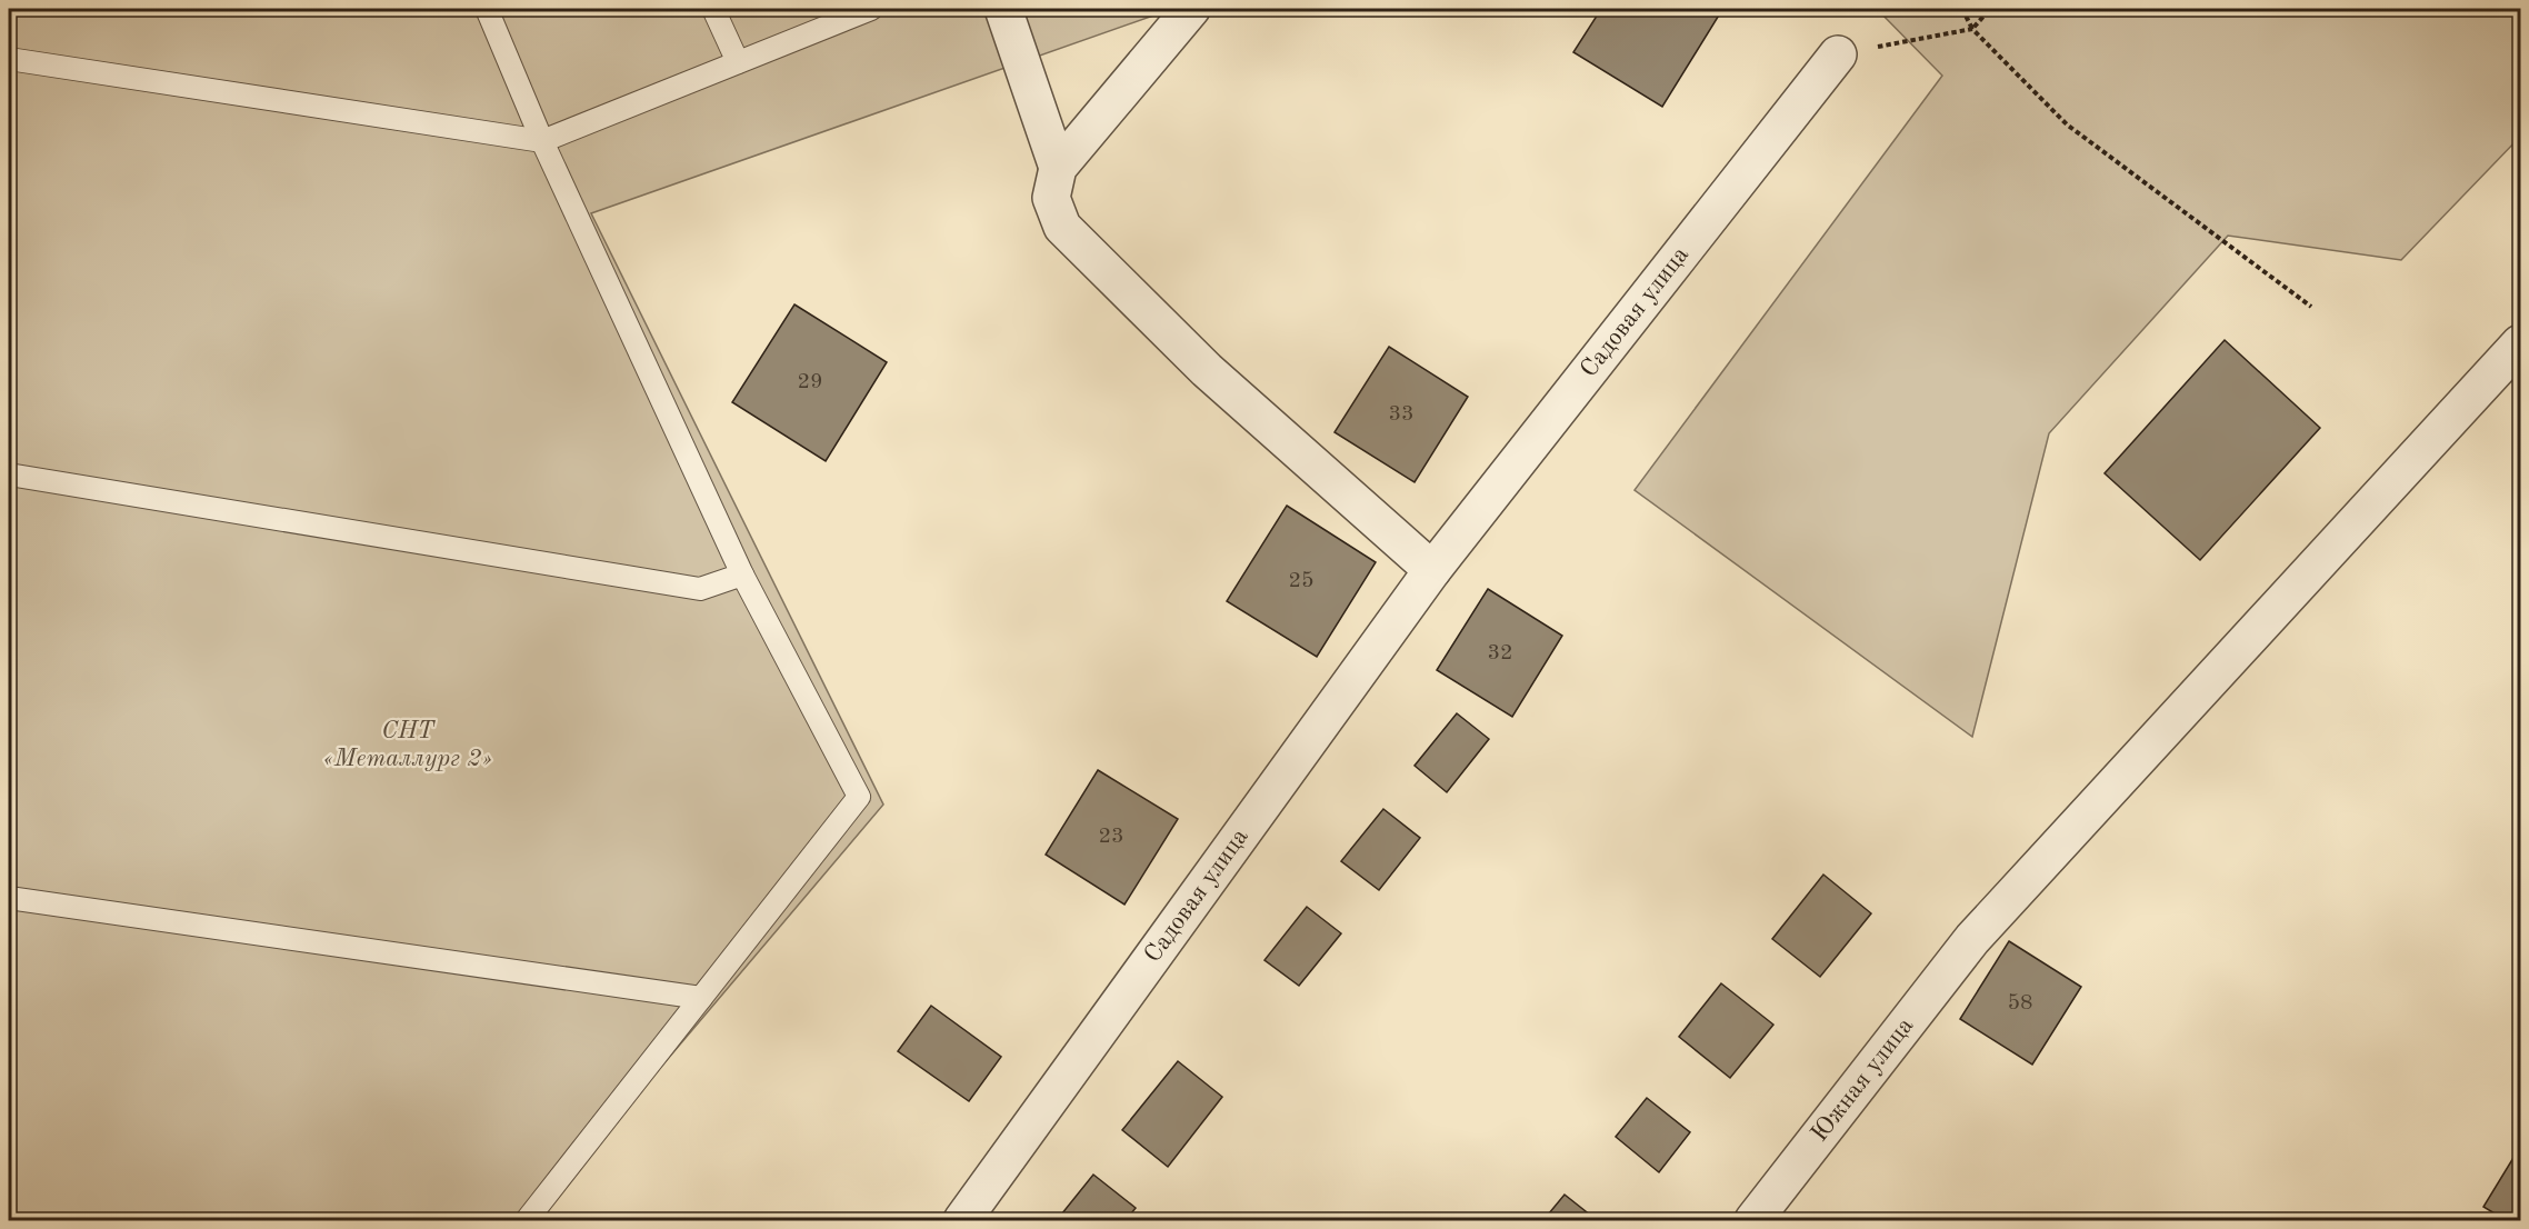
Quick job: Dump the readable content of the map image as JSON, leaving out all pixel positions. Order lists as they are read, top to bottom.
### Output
{
  "streets": {
    "street": ["Садовая улица", "Южная улица"]
  },
  "parks": ["СНТ «Металлург 2»"],
  "house_numbers": [
    "29",
    "33",
    "25",
    "32",
    "23",
    "58"
  ]
}
